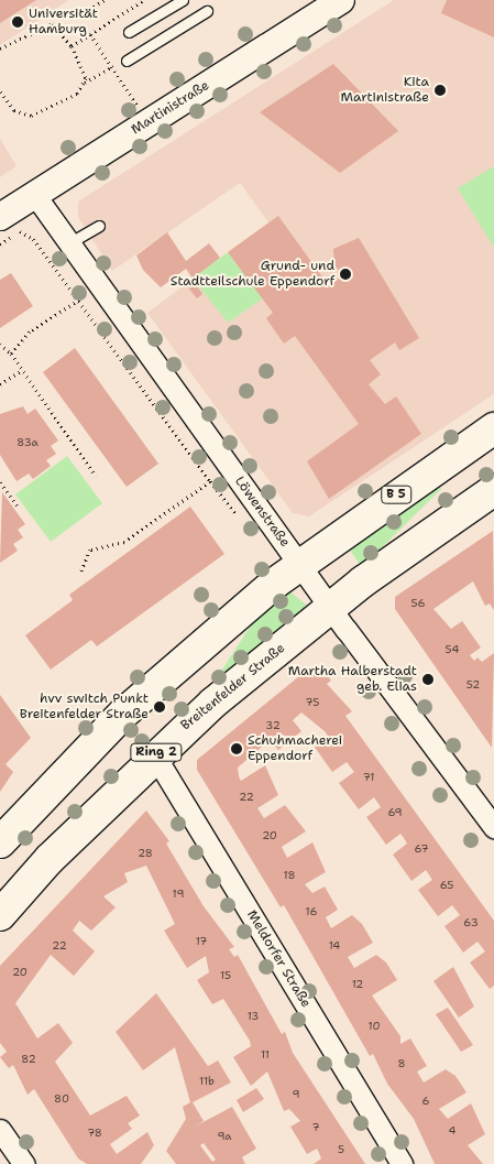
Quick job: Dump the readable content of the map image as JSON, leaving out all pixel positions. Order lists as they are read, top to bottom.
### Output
{
  "streets": {
    "main road": ["B 5", "Breitenfelder Straße", "Ring 2"],
    "street": ["Martinistraße", "Löwenstraße", "Meldorfer Straße"]
  },
  "crossings": [
    ["Martinistraße", "Löwenstraße"],
    ["B 5", "Löwenstraße"],
    ["Löwenstraße", "Breitenfelder Straße"],
    ["Breitenfelder Straße", "Meldorfer Straße"]
  ],
  "places": [
    "Universität Hamburg",
    "Kita Martinistraße",
    "Grund- und Stadtteilschule Eppendorf",
    "Martha Halberstadt geb. Elias",
    "hvv switch Punkt Breitenfelder Straße",
    "Schuhmacherei Eppendorf"
  ],
  "house_numbers": [
    "83a",
    "56",
    "54",
    "52",
    "75",
    "32",
    "71",
    "22",
    "69",
    "20",
    "67",
    "28",
    "18",
    "65",
    "19",
    "16",
    "63",
    "17",
    "22",
    "14",
    "20",
    "15",
    "12",
    "13",
    "10",
    "11",
    "82",
    "8",
    "11b",
    "9",
    "80",
    "6",
    "7",
    "4",
    "78",
    "9a",
    "5"
  ]
}
